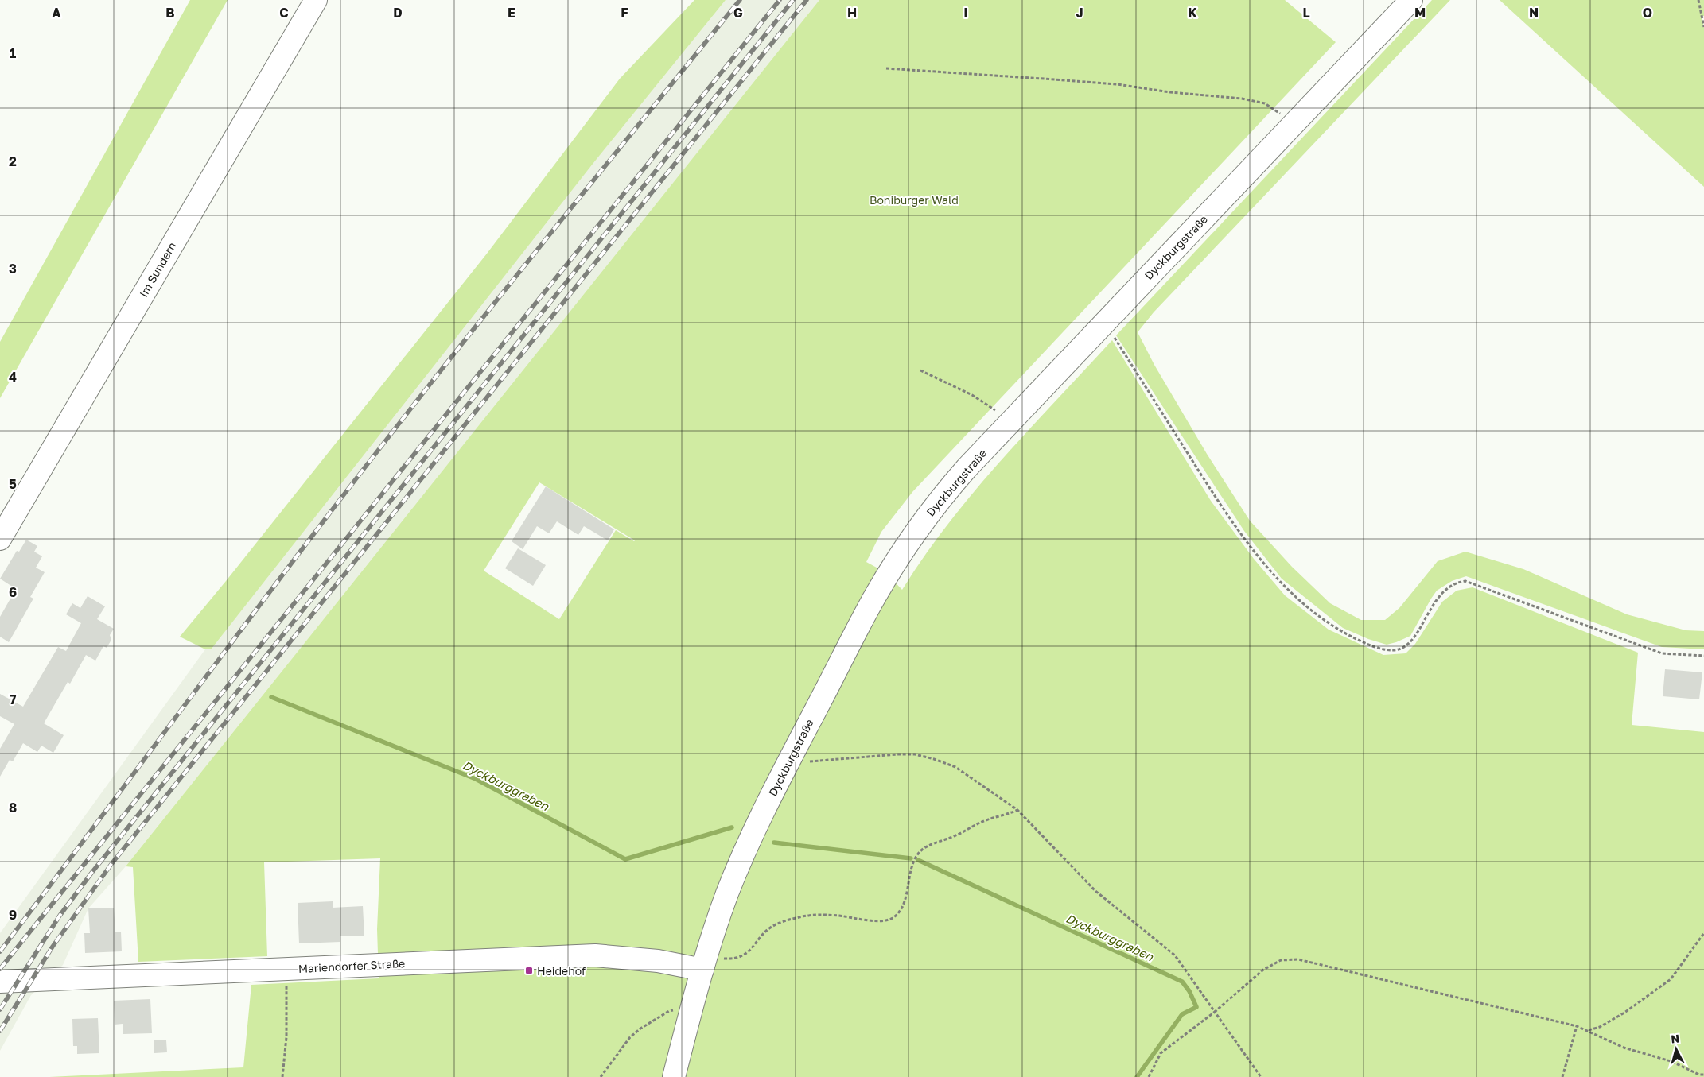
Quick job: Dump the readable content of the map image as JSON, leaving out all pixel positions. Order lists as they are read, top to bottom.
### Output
{
  "streets": {
    "street": ["Dyckburgstraße", "Im Sundern", "Mariendorfer Straße"]
  },
  "crossings": [
    ["Dyckburgstraße", "Mariendorfer Straße"]
  ],
  "water": ["Dyckburggraben"],
  "parks": ["Boniburger Wald"],
  "places": {
    "transit": ["Heidehof"]
  },
  "north": "top",
  "grid": {
    "columns": [
      "A",
      "B",
      "C",
      "D",
      "E",
      "F",
      "G",
      "H",
      "I",
      "J",
      "K",
      "L",
      "M",
      "N",
      "O"
    ],
    "rows": [
      "1",
      "2",
      "3",
      "4",
      "5",
      "6",
      "7",
      "8",
      "9"
    ]
  }
}
